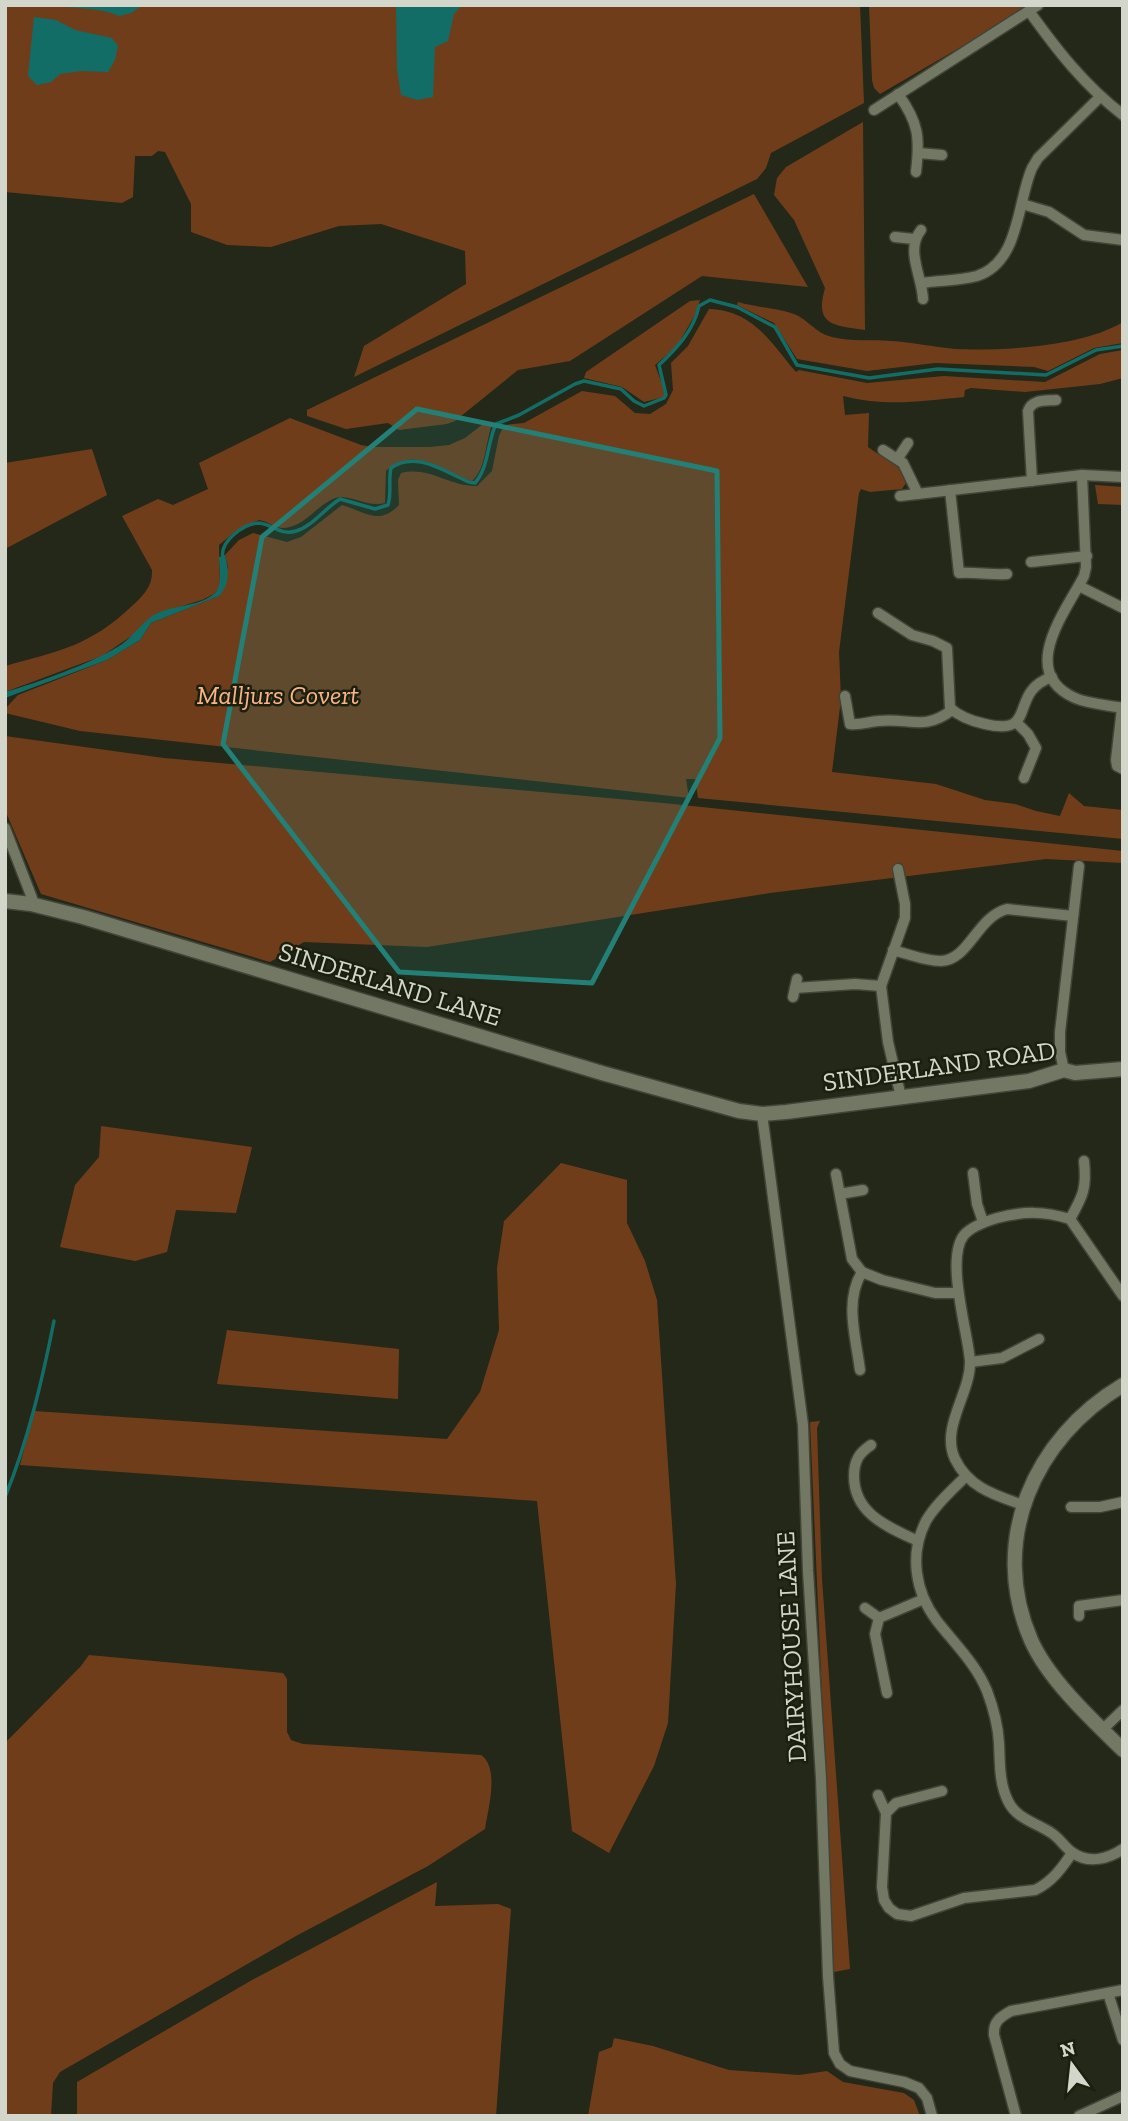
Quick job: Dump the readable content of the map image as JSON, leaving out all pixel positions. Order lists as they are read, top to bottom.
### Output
{
  "streets": {
    "street": ["SINDERLAND LANE", "SINDERLAND ROAD", "DAIRYHOUSE LANE"]
  },
  "crossings": [
    ["SINDERLAND LANE", "SINDERLAND ROAD"],
    ["SINDERLAND LANE", "DAIRYHOUSE LANE"],
    ["SINDERLAND ROAD", "DAIRYHOUSE LANE"]
  ],
  "parks": ["Malljurs Covert"],
  "north": "top"
}
